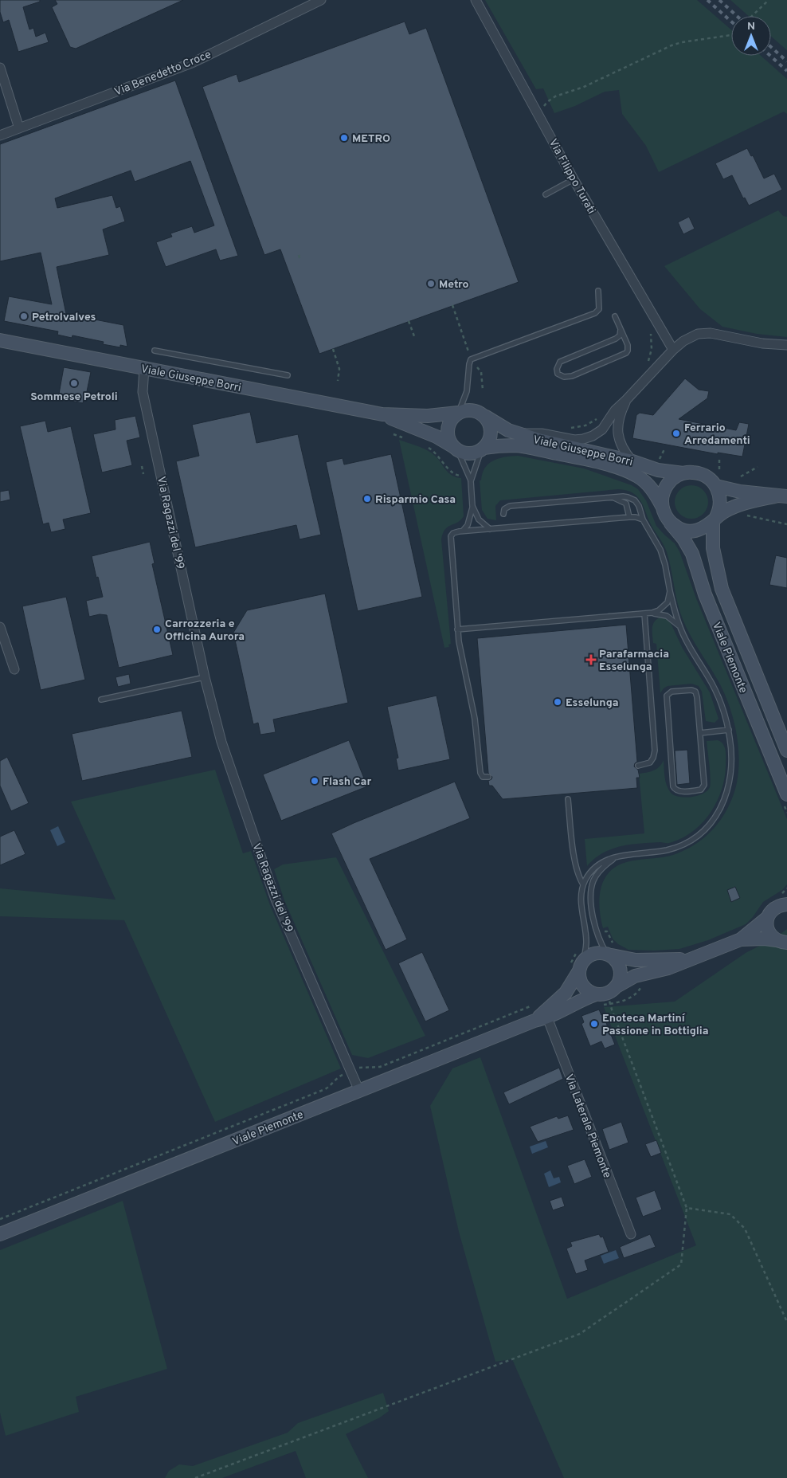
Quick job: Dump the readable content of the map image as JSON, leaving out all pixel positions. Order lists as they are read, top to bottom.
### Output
{
  "streets": {
    "street": [
      "Via Benedetto Croce",
      "Via Filippo Turati",
      "Viale Giuseppe Borri",
      "Via Ragazzi del '99",
      "Viale Piemonte",
      "Via Laterale Piemonte"
    ]
  },
  "crossings": [
    ["Viale Giuseppe Borri", "Via Ragazzi del '99"],
    ["Viale Giuseppe Borri", "Viale Piemonte"],
    ["Via Ragazzi del '99", "Viale Piemonte"],
    ["Viale Piemonte", "Via Laterale Piemonte"]
  ],
  "places": {
    "other": [
      "METRO",
      "Metro",
      "Petrolvalves",
      "Sommese Petroli",
      "Ferrario Arredamenti",
      "Risparmio Casa",
      "Carrozzeria e Officina Aurora",
      "Esselunga",
      "Flash Car",
      "Enoteca Martiní Passione in Bottiglia"
    ],
    "health": ["Parafarmacia Esselunga"]
  },
  "north": "top"
}
